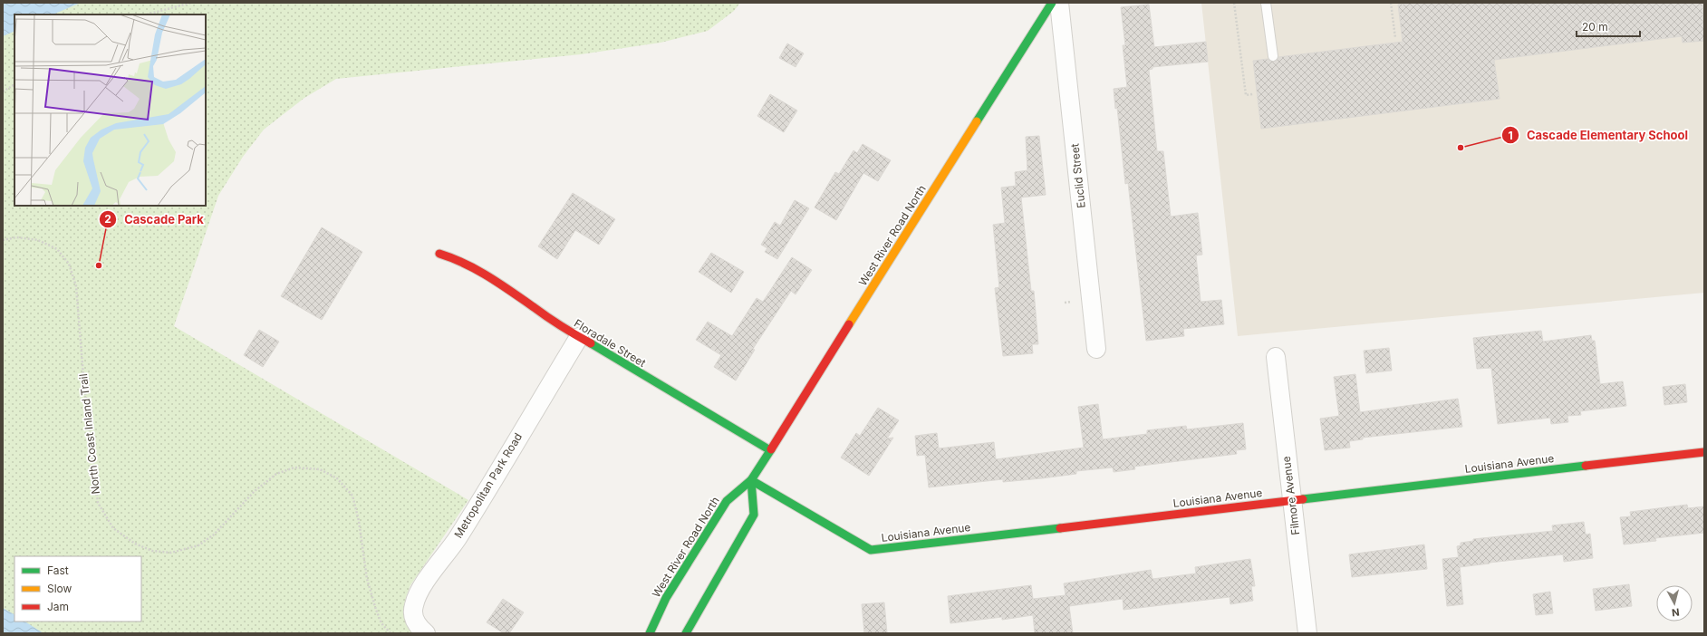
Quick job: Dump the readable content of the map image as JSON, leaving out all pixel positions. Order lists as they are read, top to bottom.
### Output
{
  "streets": {
    "street": [
      "Euclid Street",
      "West River Road North",
      "Floradale Street",
      "Louisiana Avenue",
      "Metropolitan Park Road",
      "Filmore Avenue"
    ],
    "path": ["North Coast Inland Trail"]
  },
  "crossings": [
    ["West River Road North", "Floradale Street"],
    ["West River Road North", "Louisiana Avenue"],
    ["Floradale Street", "Metropolitan Park Road"],
    ["Louisiana Avenue", "Filmore Avenue"]
  ],
  "places": ["Cascade Elementary School", "Cascade Park"],
  "legend": ["Fast", "Slow", "Jam"],
  "scale_bar": "20 m",
  "north": "bottom"
}
